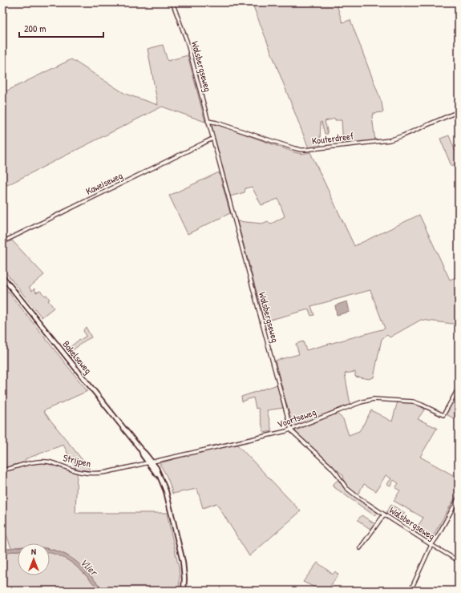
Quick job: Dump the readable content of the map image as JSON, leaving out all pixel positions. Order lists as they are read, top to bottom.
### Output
{
  "streets": {
    "main road": ["Bakelseweg"],
    "street": [
      "Walsbergseweg",
      "Kouterdreef",
      "Kaweiseweg",
      "Voortseweg",
      "Strijpen"
    ]
  },
  "crossings": [
    ["Walsbergseweg", "Kouterdreef"],
    ["Walsbergseweg", "Kaweiseweg"],
    ["Walsbergseweg", "Voortseweg"],
    ["Bakelseweg", "Voortseweg"],
    ["Bakelseweg", "Strijpen"],
    ["Voortseweg", "Strijpen"]
  ],
  "water": ["Vlier"],
  "scale_bar": "200 m",
  "north": "top"
}
